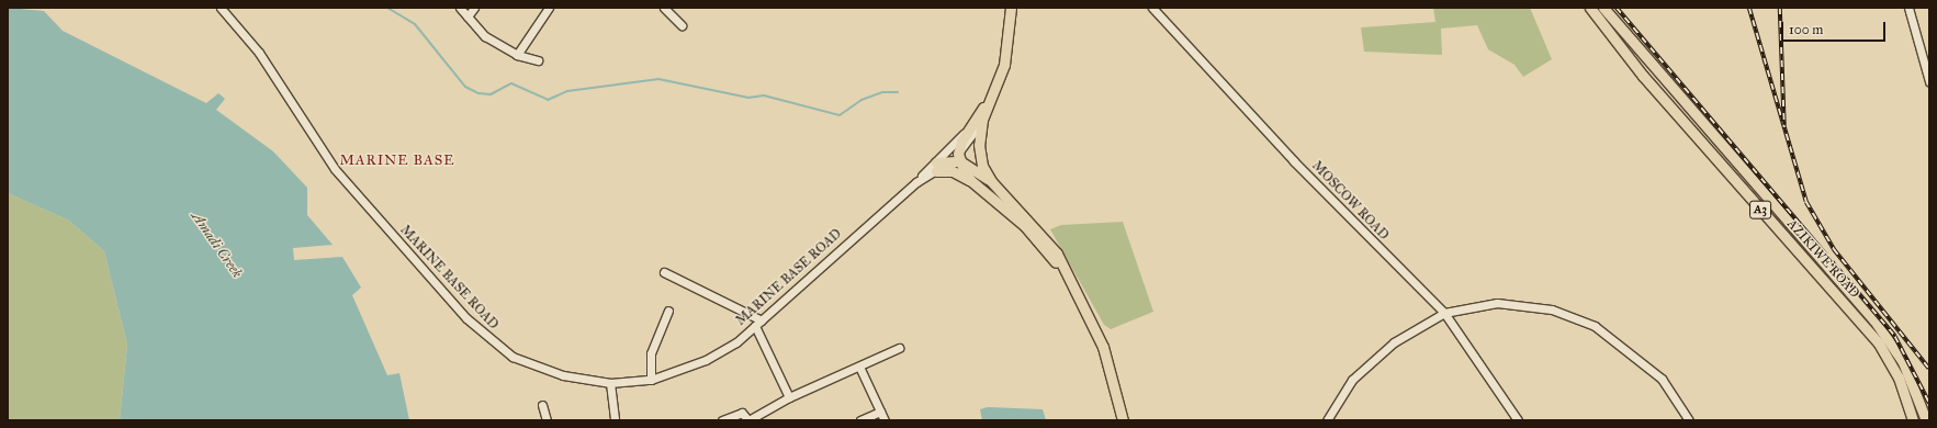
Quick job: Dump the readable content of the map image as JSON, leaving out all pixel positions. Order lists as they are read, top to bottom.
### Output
{
  "streets": {
    "main road": ["A3", "AZIKIWE ROAD"],
    "street": ["MOSCOW ROAD", "MARINE BASE ROAD"]
  },
  "districts": ["MARINE BASE"],
  "water": ["Amadi Creek"],
  "scale_bar": "100 m"
}
